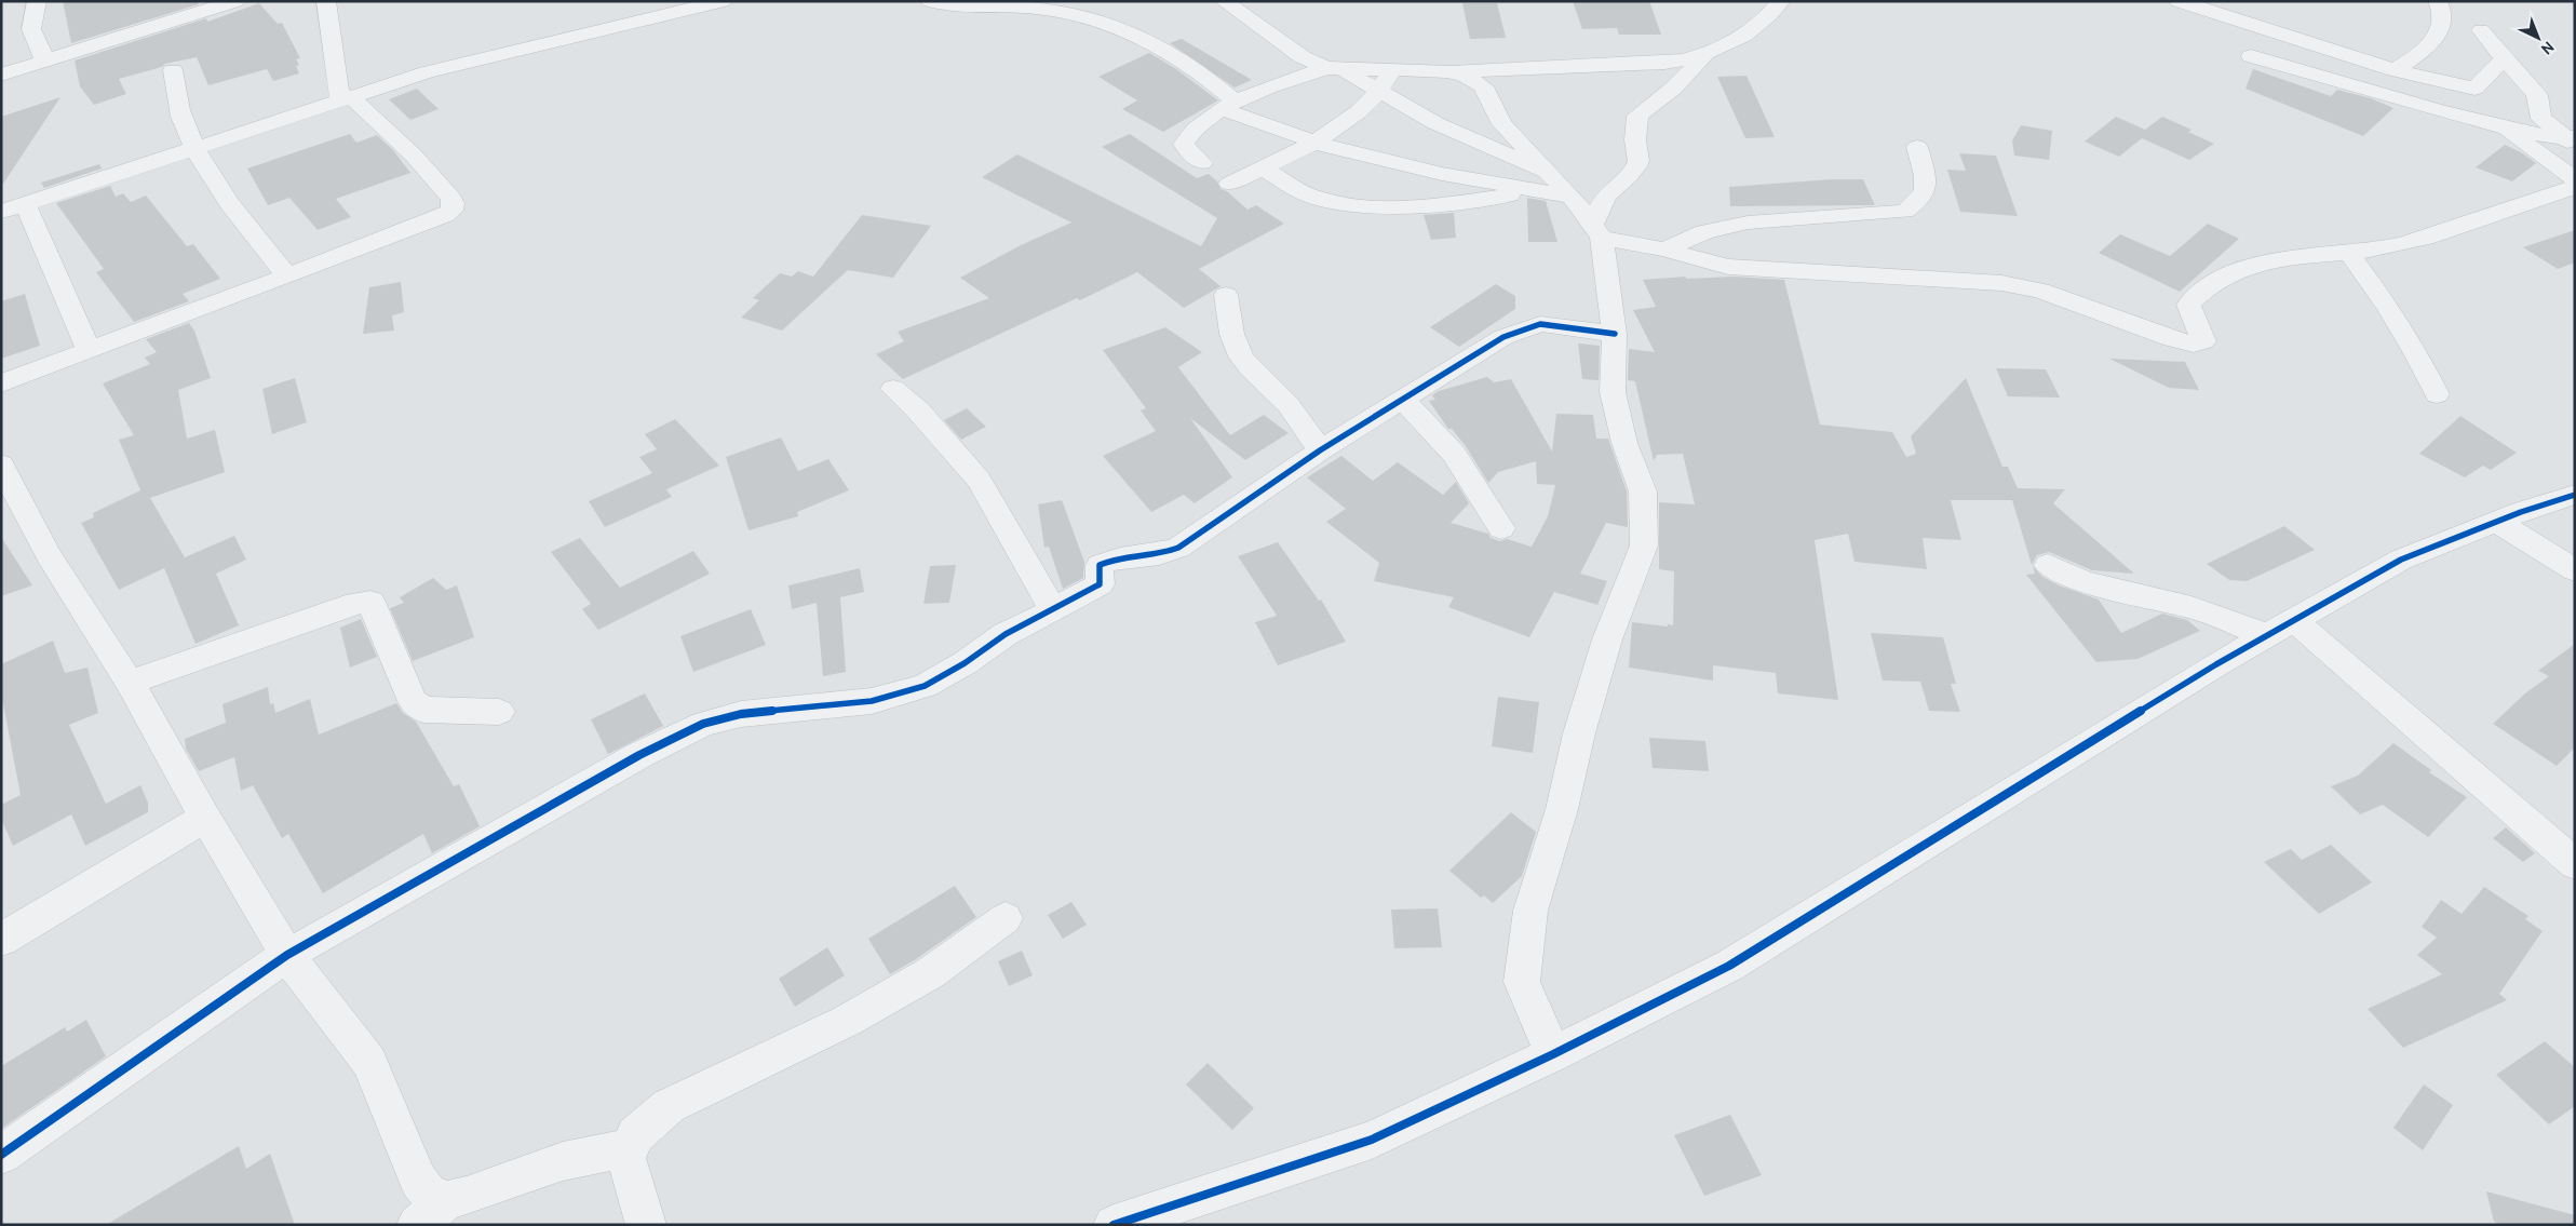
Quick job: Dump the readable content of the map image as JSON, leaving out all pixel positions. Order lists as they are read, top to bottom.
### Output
{
  "north": "bottom right"
}
